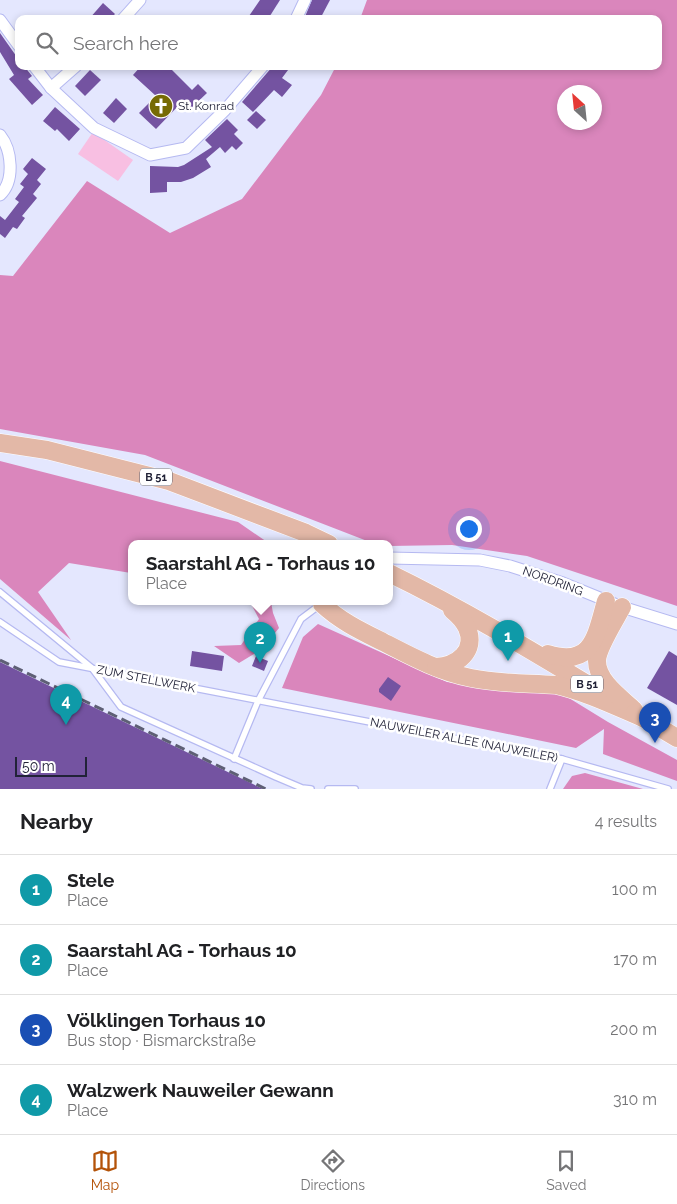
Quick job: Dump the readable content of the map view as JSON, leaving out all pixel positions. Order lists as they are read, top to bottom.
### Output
{
  "streets": {
    "main road": ["B 51"],
    "street": ["NORDRING"],
    "lane": ["ZUM STELLWERK", "NAUWEILER ALLEE (NAUWEILER)"]
  },
  "crossings": [
    ["ZUM STELLWERK", "NAUWEILER ALLEE (NAUWEILER)"]
  ],
  "places": {
    "church": ["St. Konrad"]
  },
  "scale_bar": "50 m",
  "north": "top left",
  "page": {
    "search": "Search here",
    "popup": ["Saarstahl AG - Torhaus 10", "Place"],
    "pins": [
      "1",
      "2",
      "4",
      "3"
    ],
    "scale": "50 m",
    "heading": ["Nearby", "4 results"],
    "list": [
      {
        "mark": "1",
        "name": "Stele",
        "note": "Place",
        "value": "100 m"
      },
      {
        "mark": "2",
        "name": "Saarstahl AG - Torhaus 10",
        "note": "Place",
        "value": "170 m"
      },
      {
        "mark": "3",
        "name": "Völklingen Torhaus 10",
        "note": "Bus stop · Bismarckstraße",
        "value": "200 m"
      },
      {
        "mark": "4",
        "name": "Walzwerk Nauweiler Gewann",
        "note": "Place",
        "value": "310 m"
      }
    ],
    "nav": ["Map", "Directions", "Saved"]
  }
}
